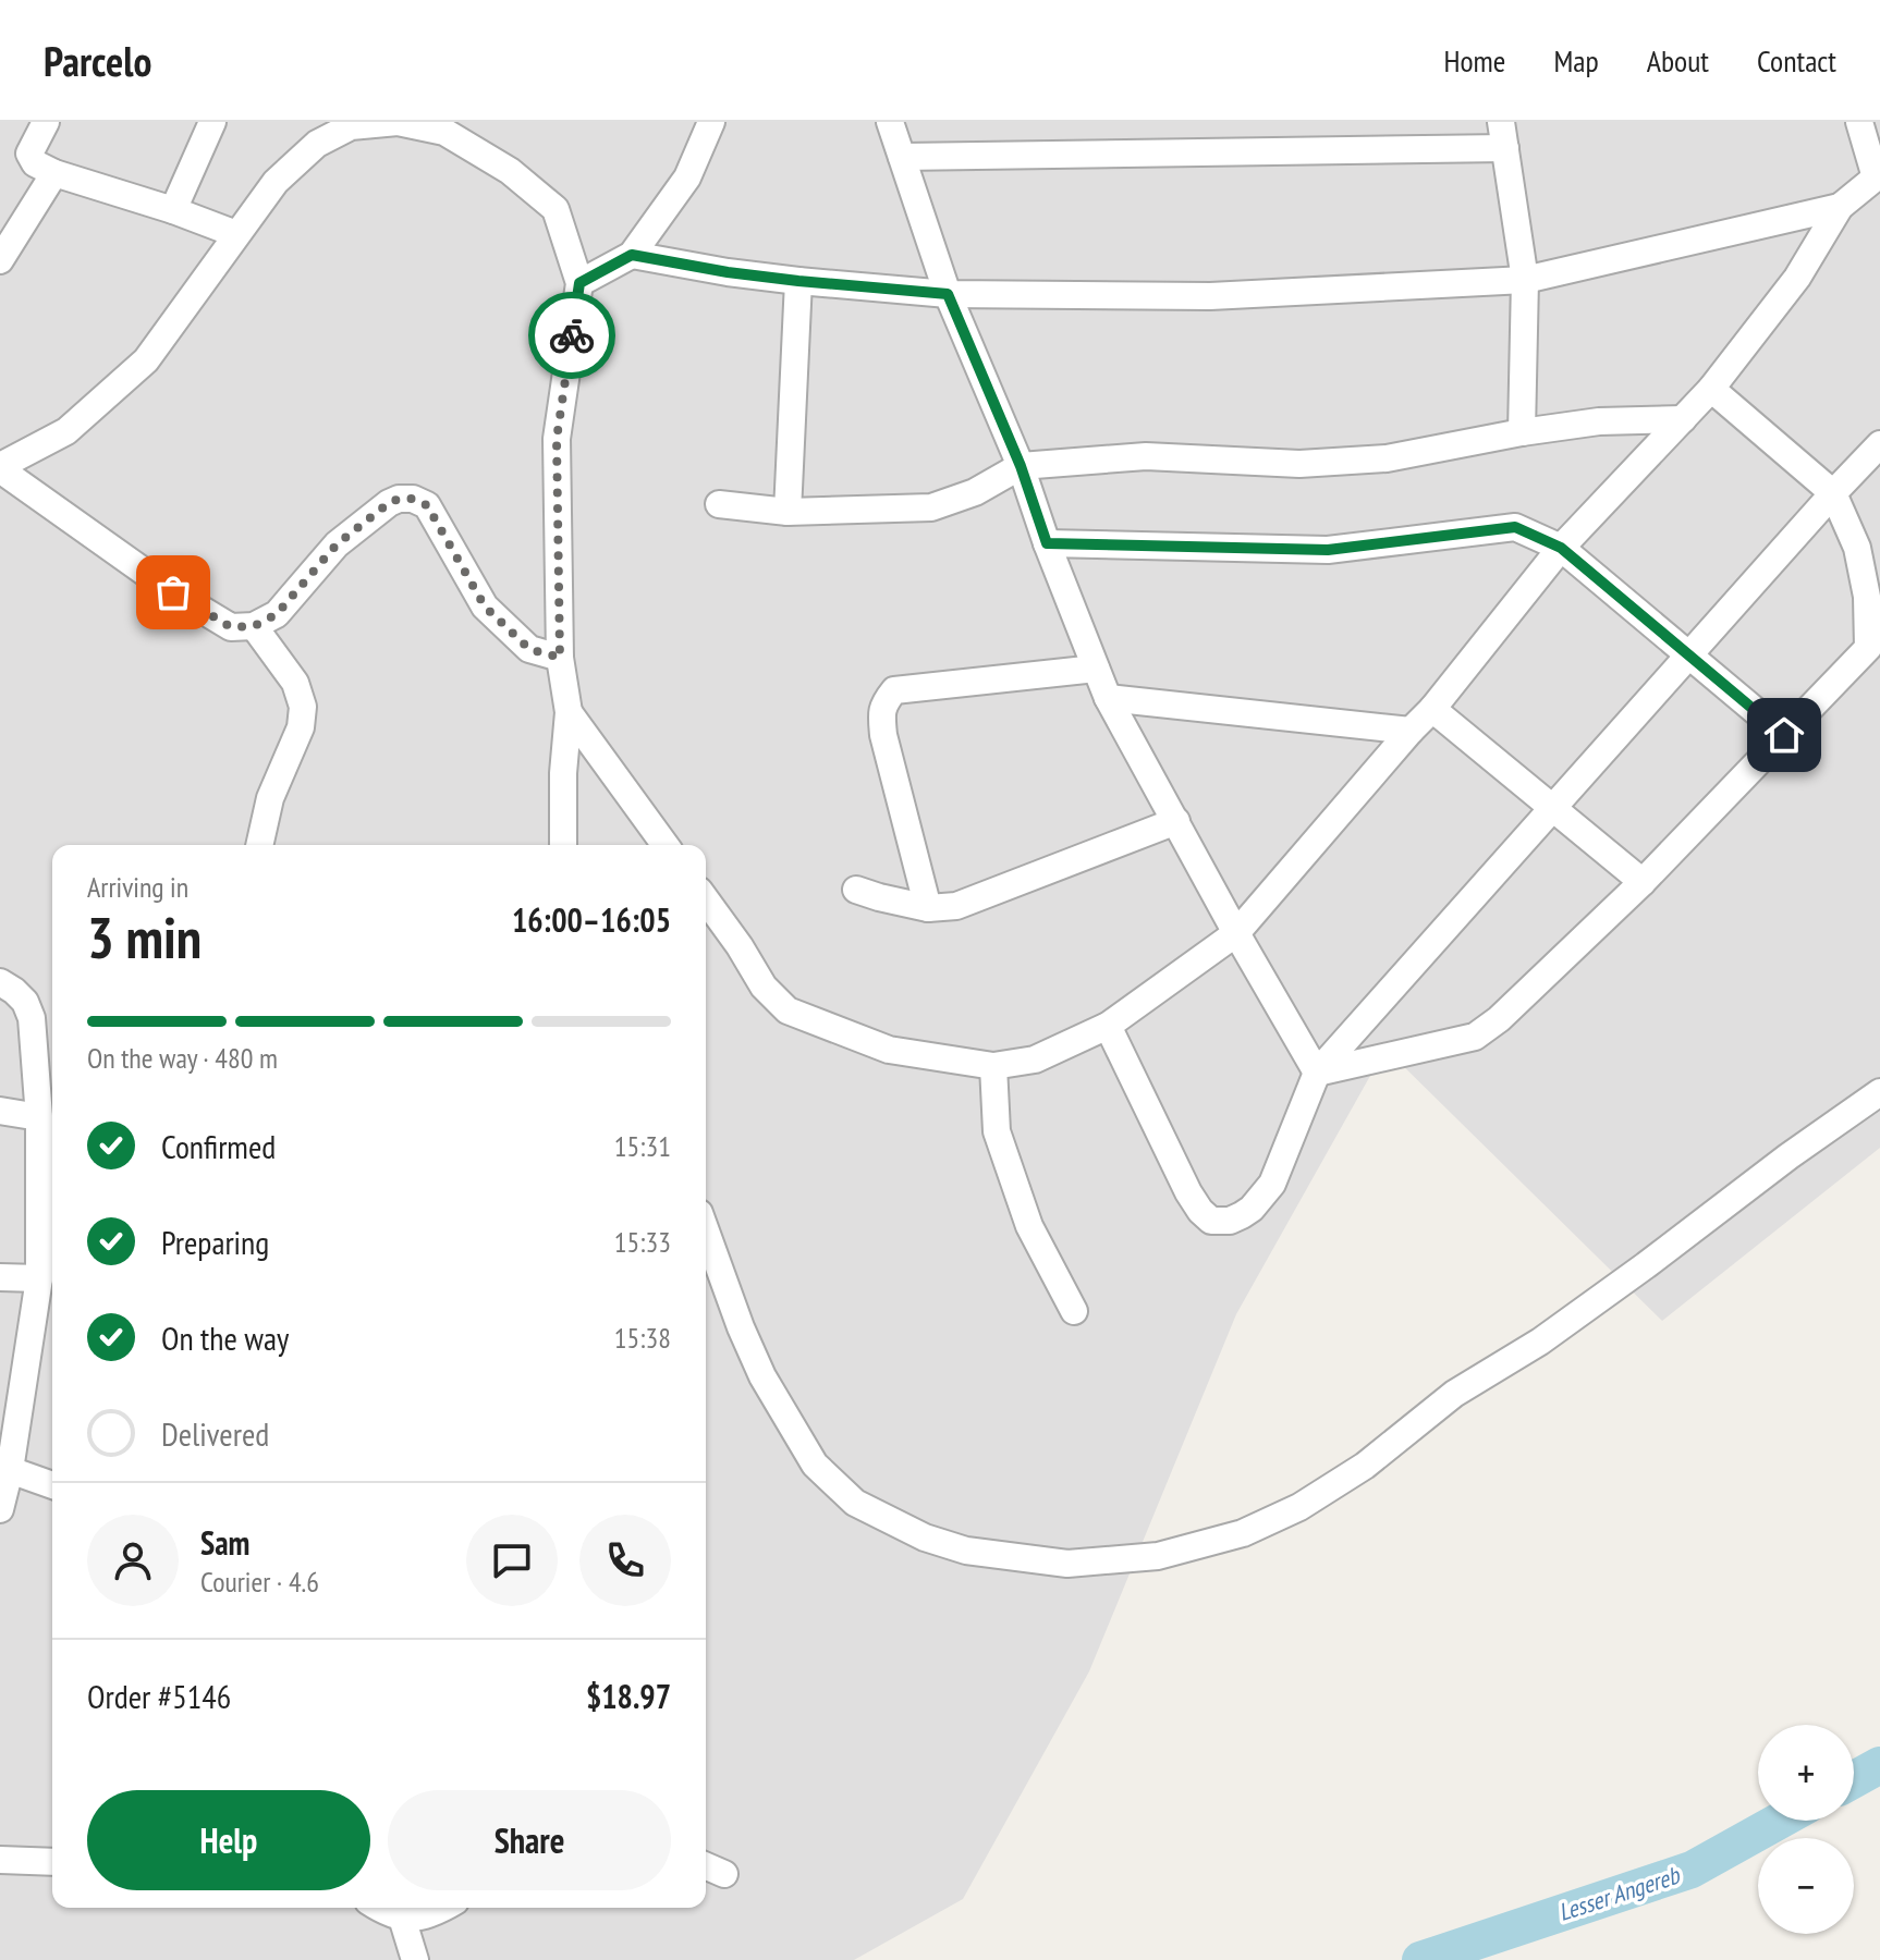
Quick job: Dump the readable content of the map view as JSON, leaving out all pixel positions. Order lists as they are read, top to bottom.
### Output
{
  "water": ["Lesser Angereb"],
  "page": {
    "header": "Parcelo",
    "nav": [
      "Home",
      "Map",
      "About",
      "Contact"
    ],
    "heading": ["3 min", "Arriving in", "16:00–16:05"],
    "panel": [
      "Sam",
      "Courier · 4.6",
      "Order #5146",
      "$18.97"
    ],
    "bar": "On the way · 480 m",
    "list": [
      ["Confirmed", "15:31"],
      ["Preparing", "15:33"],
      ["On the way", "15:38"],
      "Delivered"
    ],
    "map_buttons": ["+", "−"],
    "buttons": ["Help", "Share"]
  }
}
